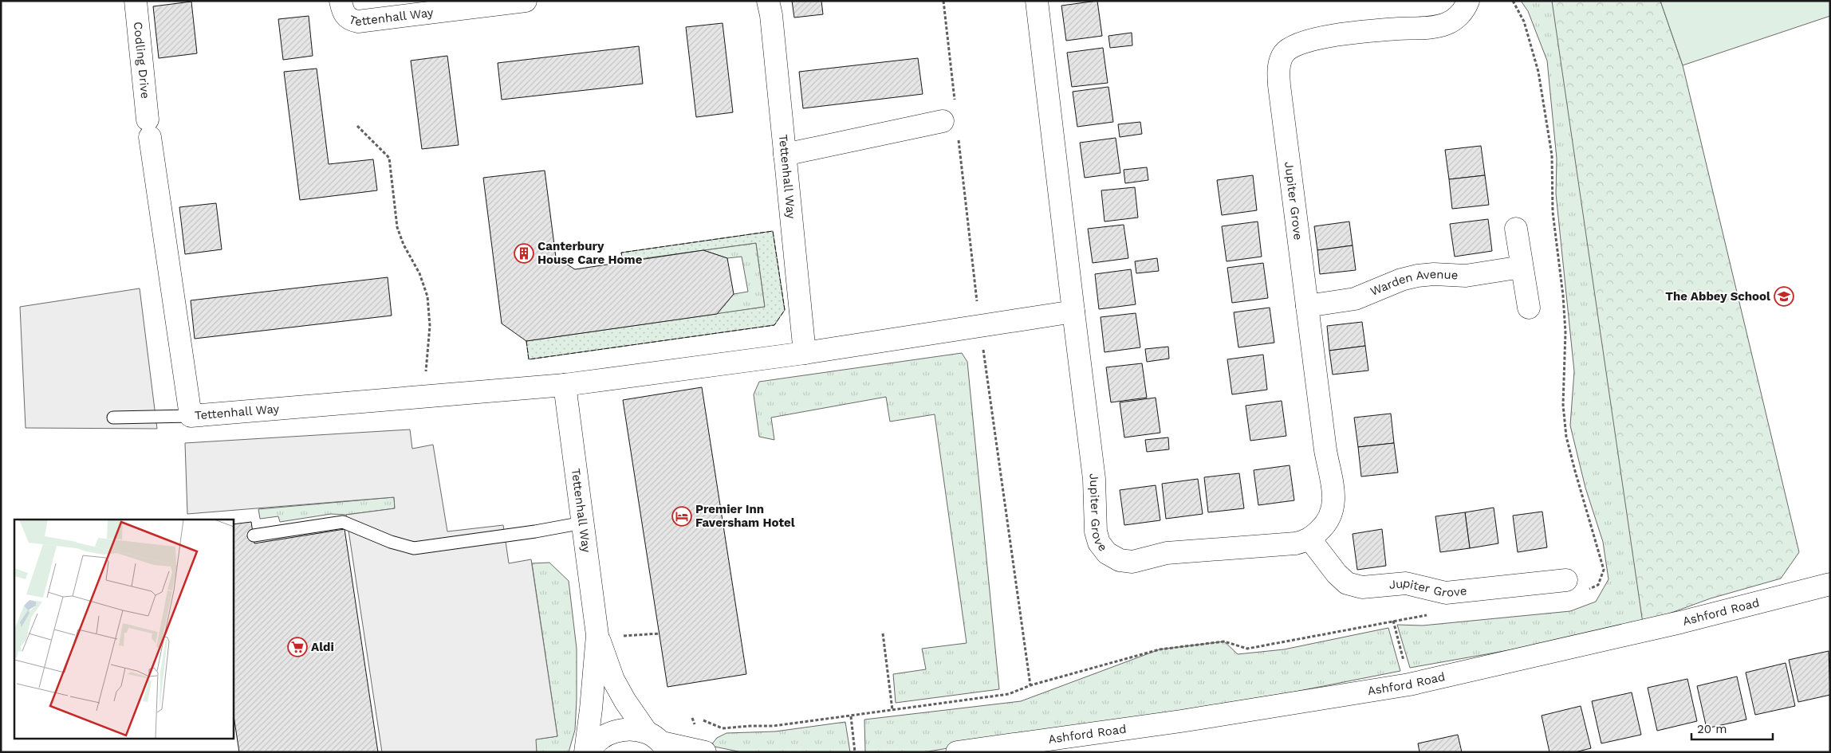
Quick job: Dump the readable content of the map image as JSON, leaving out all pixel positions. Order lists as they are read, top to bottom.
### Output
{
  "streets": {
    "street": [
      "Tettenhall Way",
      "Codling Drive",
      "Jupiter Grove",
      "Warden Avenue",
      "Ashford Road"
    ]
  },
  "crossings": [
    ["Tettenhall Way", "Codling Drive"],
    ["Tettenhall Way", "Jupiter Grove"],
    ["Jupiter Grove", "Warden Avenue"]
  ],
  "places": {
    "building": ["Canterbury House Care Home"],
    "school or university": ["The Abbey School"],
    "hotel": ["Premier Inn Faversham Hotel"],
    "supermarket": ["Aldi"]
  },
  "scale_bar": "20 m"
}
